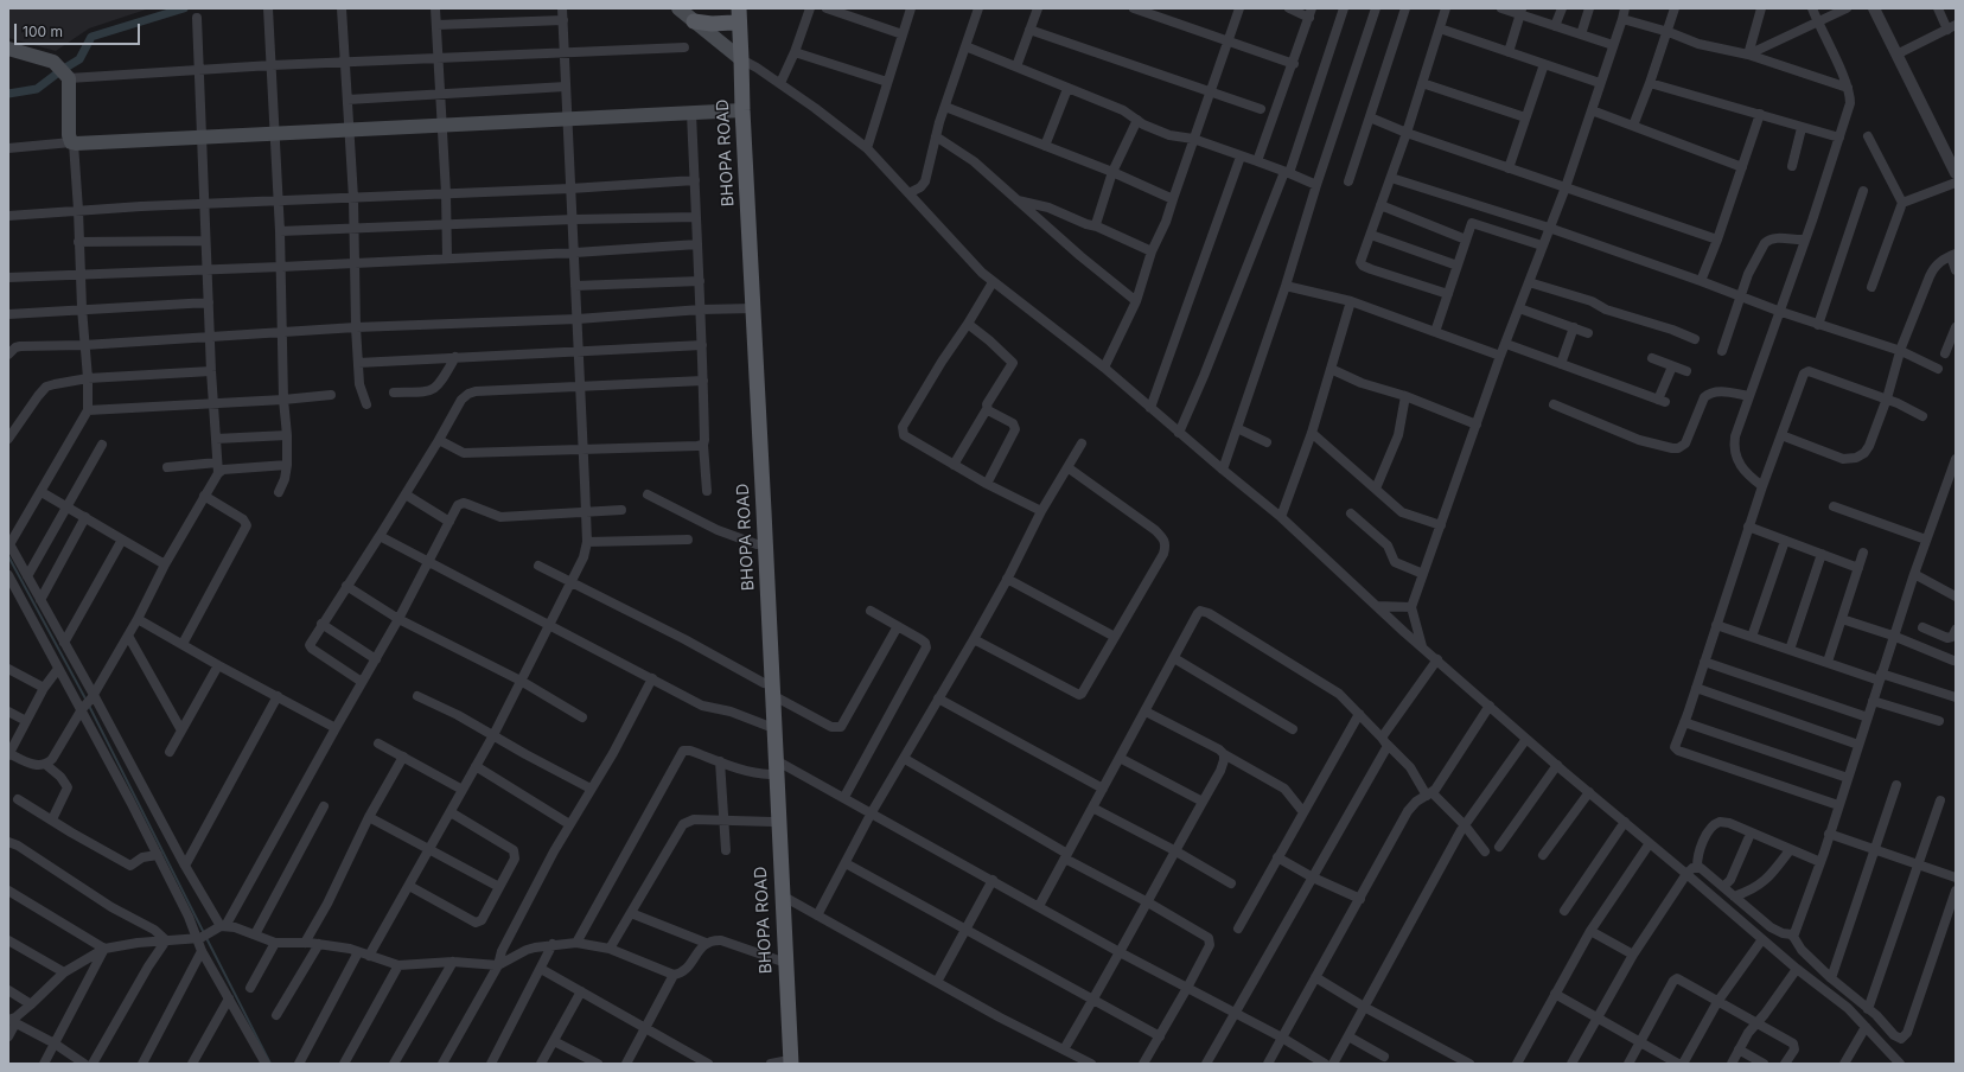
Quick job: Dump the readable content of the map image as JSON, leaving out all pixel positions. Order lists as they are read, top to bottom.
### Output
{
  "streets": {
    "main road": ["BHOPA ROAD"]
  },
  "scale_bar": "100 m"
}
